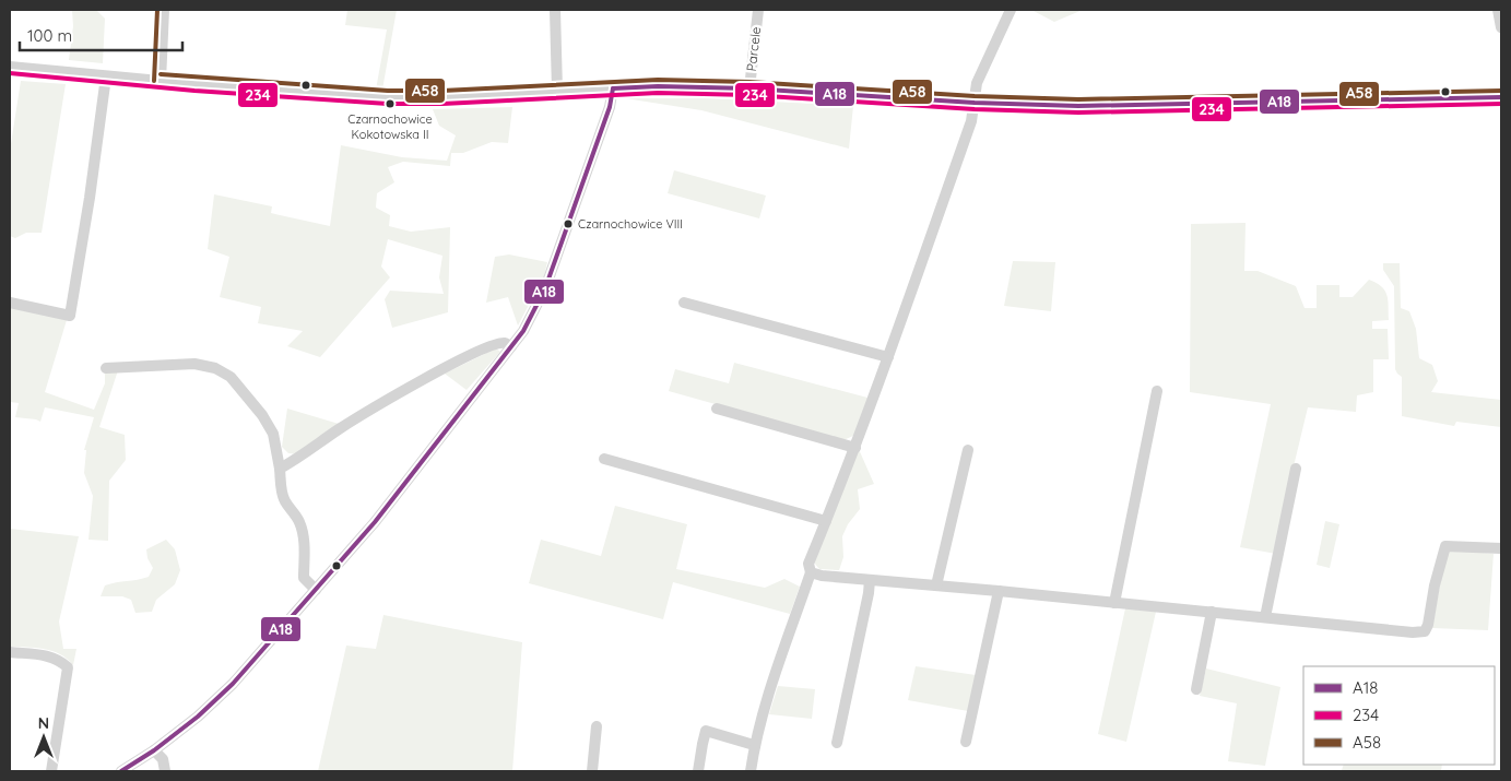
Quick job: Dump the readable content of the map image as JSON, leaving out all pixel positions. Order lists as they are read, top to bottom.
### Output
{
  "streets": {
    "street": ["Parcele"]
  },
  "places": ["Czarnochowice Kokotowska II", "Czarnochowice VIII"],
  "lines": ["transit line A58", "transit line 234", "transit line A18"],
  "legend": ["A18", "234", "A58"],
  "scale_bar": "100 m",
  "north": "top"
}
